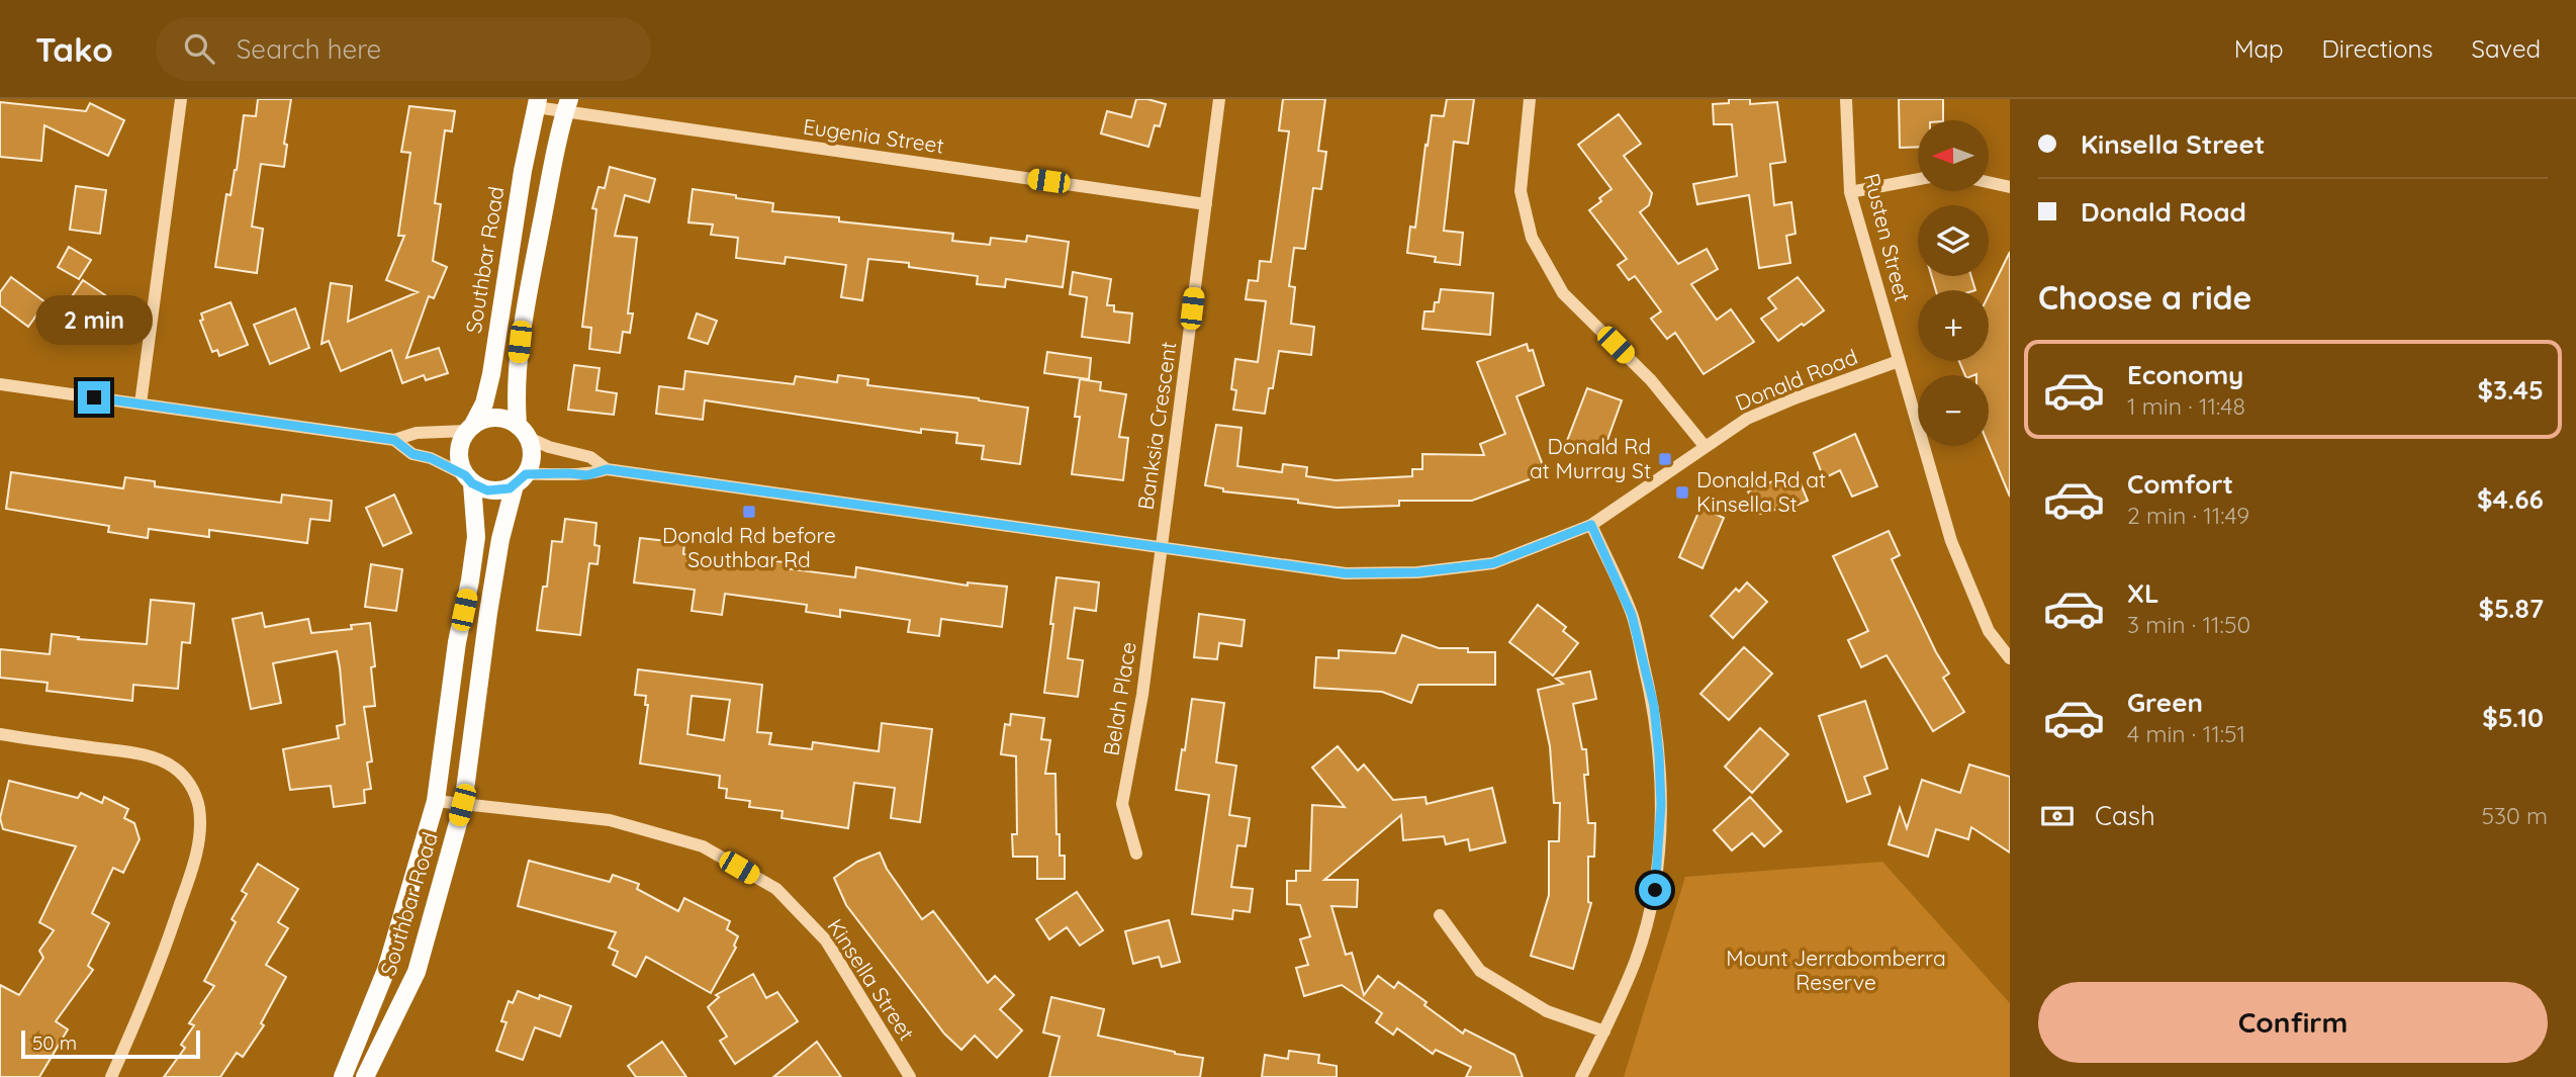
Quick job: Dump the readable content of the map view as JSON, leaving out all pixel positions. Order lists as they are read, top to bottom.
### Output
{
  "streets": {
    "main road": ["Southbar Road"],
    "street": [
      "Eugenia Street",
      "Rusten Street",
      "Donald Road",
      "Banksia Crescent",
      "Belah Place",
      "Kinsella Street"
    ]
  },
  "crossings": [
    ["Eugenia Street", "Southbar Road"],
    ["Eugenia Street", "Banksia Crescent"],
    ["Rusten Street", "Donald Road"],
    ["Southbar Road", "Donald Road"],
    ["Southbar Road", "Kinsella Street"],
    ["Donald Road", "Banksia Crescent"],
    ["Donald Road", "Belah Place"],
    ["Banksia Crescent", "Belah Place"]
  ],
  "parks": ["Mount Jerrabomberra Reserve"],
  "places": {
    "transit": ["Donald Rd at Murray St", "Donald Rd at Kinsella St", "Donald Rd before Southbar Rd"]
  },
  "scale_bar": "50 m",
  "north": "left",
  "page": {
    "header": "Tako",
    "search": "Search here",
    "nav": ["Map", "Directions", "Saved"],
    "banner": ["Kinsella Street", "Donald Road"],
    "map_buttons": ["+", "−"],
    "heading": "Choose a ride",
    "bubble": "2 min",
    "list": [
      {
        "name": "Economy",
        "note": "1 min · 11:48",
        "value": "$3.45"
      },
      {
        "name": "Comfort",
        "note": "2 min · 11:49",
        "value": "$4.66"
      },
      {
        "name": "XL",
        "note": "3 min · 11:50",
        "value": "$5.87"
      },
      {
        "name": "Green",
        "note": "4 min · 11:51",
        "value": "$5.10"
      }
    ],
    "pay": ["Cash", "530 m"],
    "buttons": "Confirm",
    "scale": "50 m"
  }
}
